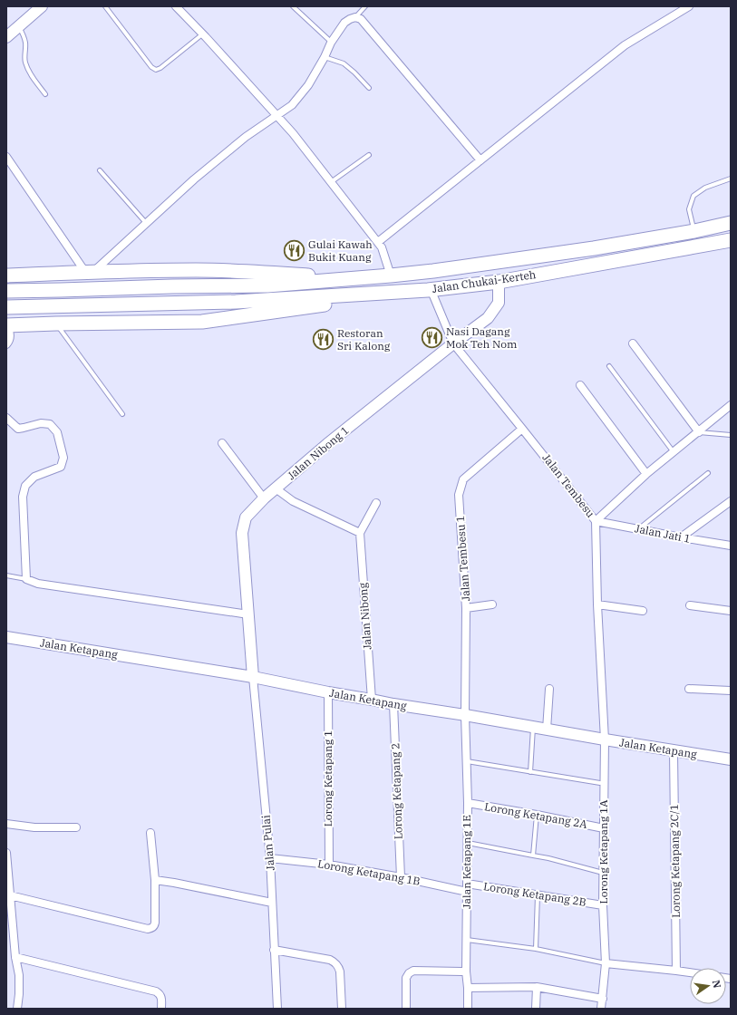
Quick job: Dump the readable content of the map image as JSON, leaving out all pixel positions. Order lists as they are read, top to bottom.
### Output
{
  "streets": {
    "highway": ["Jalan Chukai-Kerteh"],
    "street": [
      "Jalan Nibong 1",
      "Jalan Tembesu",
      "Jalan Jati 1",
      "Jalan Tembesu 1",
      "Jalan Nibong",
      "Jalan Ketapang",
      "Lorong Ketapang 1",
      "Lorong Ketapang 2",
      "Lorong Ketapang 2A",
      "Jalan Pulai",
      "Lorong Ketapang 1A",
      "Lorong Ketapang 2C/1",
      "Jalan Ketapang 1E",
      "Lorong Ketapang 1B",
      "Lorong Ketapang 2B"
    ]
  },
  "crossings": [
    ["Jalan Chukai-Kerteh", "Jalan Nibong 1"],
    ["Jalan Chukai-Kerteh", "Jalan Tembesu"],
    ["Jalan Nibong 1", "Jalan Tembesu"],
    ["Jalan Nibong 1", "Jalan Ketapang"],
    ["Jalan Nibong 1", "Jalan Pulai"],
    ["Jalan Tembesu", "Jalan Jati 1"],
    ["Jalan Tembesu", "Jalan Tembesu 1"],
    ["Jalan Tembesu", "Jalan Ketapang"],
    ["Jalan Tembesu", "Lorong Ketapang 1A"],
    ["Jalan Tembesu 1", "Jalan Ketapang"],
    ["Jalan Tembesu 1", "Jalan Ketapang 1E"],
    ["Jalan Nibong", "Jalan Ketapang"],
    ["Jalan Ketapang", "Lorong Ketapang 1"],
    ["Jalan Ketapang", "Lorong Ketapang 2"],
    ["Jalan Ketapang", "Jalan Pulai"],
    ["Jalan Ketapang", "Lorong Ketapang 1A"],
    ["Jalan Ketapang", "Lorong Ketapang 2C/1"],
    ["Jalan Ketapang", "Jalan Ketapang 1E"],
    ["Lorong Ketapang 1", "Lorong Ketapang 1B"],
    ["Lorong Ketapang 2", "Lorong Ketapang 1B"],
    ["Lorong Ketapang 2A", "Lorong Ketapang 1A"],
    ["Lorong Ketapang 2A", "Jalan Ketapang 1E"],
    ["Jalan Pulai", "Lorong Ketapang 1B"],
    ["Lorong Ketapang 1A", "Lorong Ketapang 2B"],
    ["Jalan Ketapang 1E", "Lorong Ketapang 1B"],
    ["Jalan Ketapang 1E", "Lorong Ketapang 2B"]
  ],
  "places": {
    "restaurant": ["Gulai Kawah Bukit Kuang", "Nasi Dagang Mok Teh Nom", "Restoran Sri Kalong"]
  },
  "north": "right"
}
